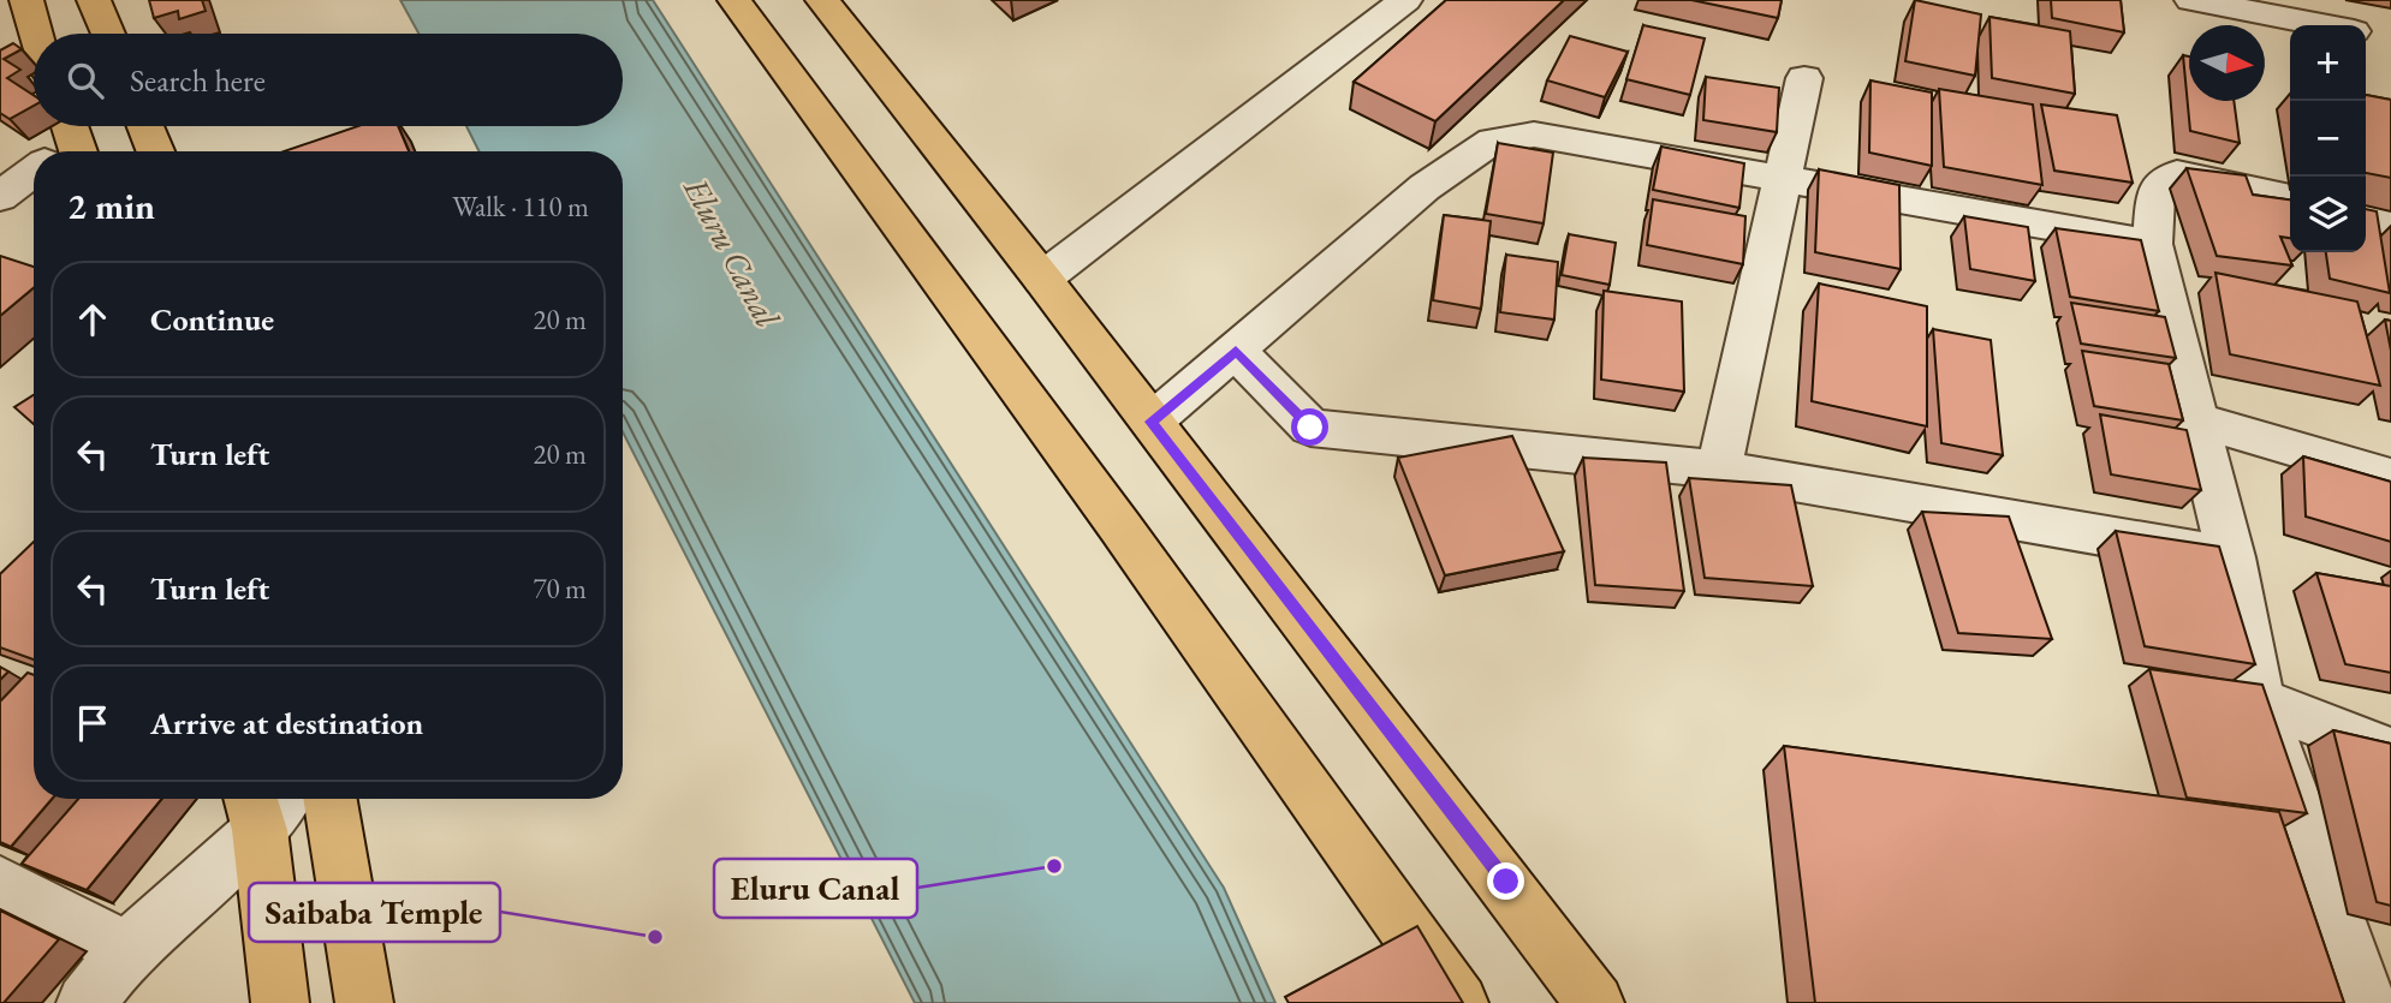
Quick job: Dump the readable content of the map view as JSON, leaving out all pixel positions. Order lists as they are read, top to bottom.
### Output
{
  "water": ["Eluru Canal"],
  "places": ["Eluru Canal", "Saibaba Temple"],
  "north": "right",
  "page": {
    "map_buttons": ["+", "−"],
    "search": "Search here",
    "heading": ["2 min", "Walk · 110 m"],
    "list": [
      ["Continue", "20 m"],
      ["Turn left", "20 m"],
      ["Turn left", "70 m"],
      "Arrive at destination"
    ]
  }
}
